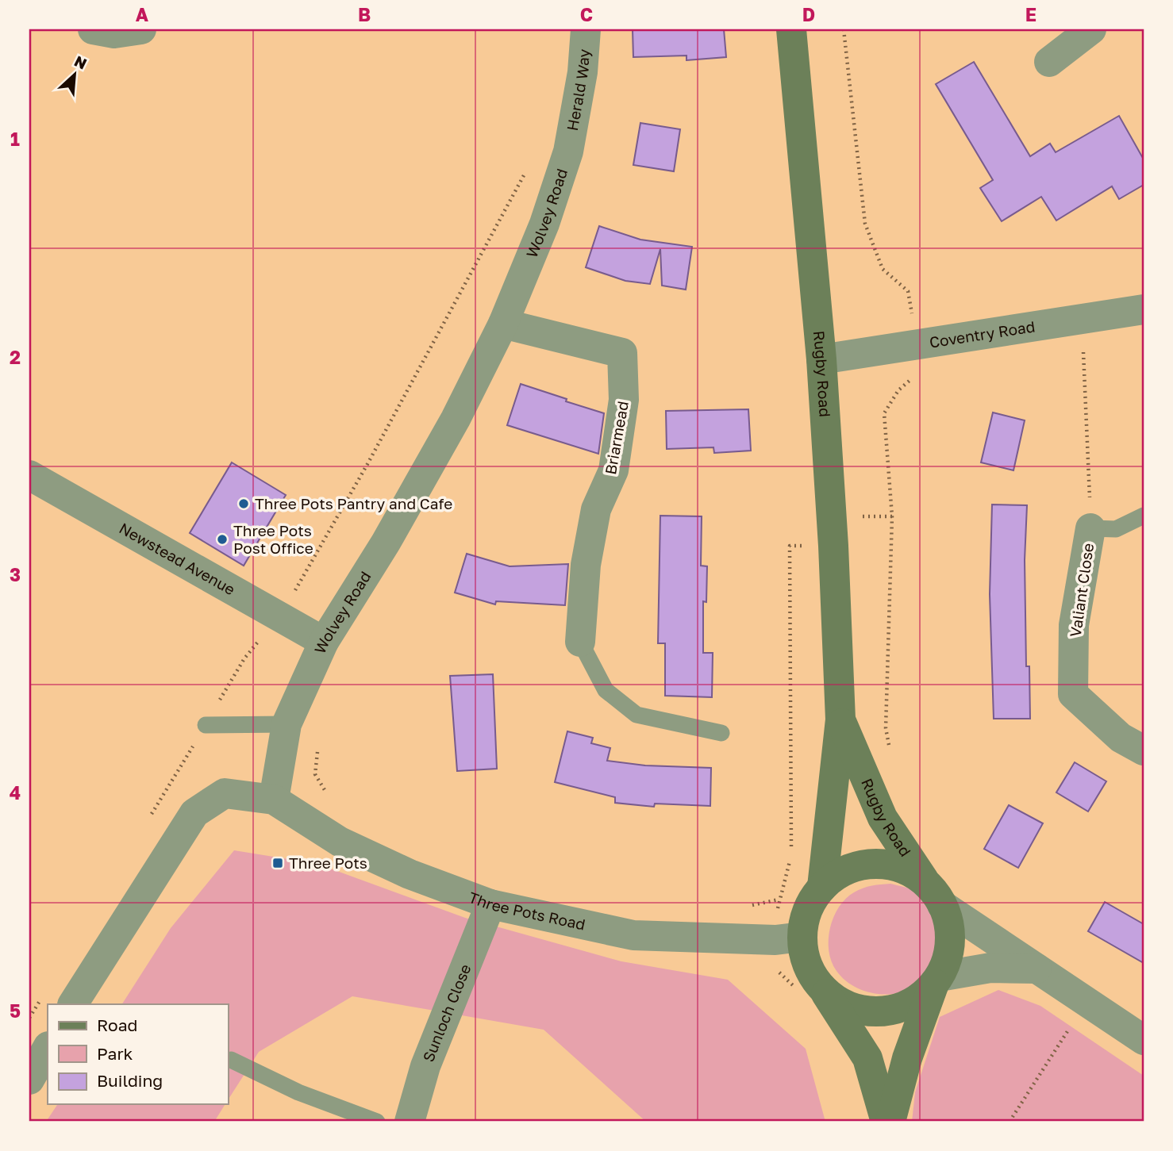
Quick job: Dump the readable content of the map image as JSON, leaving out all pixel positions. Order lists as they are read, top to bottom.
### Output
{
  "streets": {
    "main road": ["Rugby Road"],
    "street": [
      "Herald Way",
      "Wolvey Road",
      "Coventry Road",
      "Briarmead",
      "Newstead Avenue",
      "Valiant Close",
      "Three Pots Road",
      "Sunloch Close"
    ]
  },
  "crossings": [
    ["Herald Way", "Wolvey Road"],
    ["Wolvey Road", "Briarmead"],
    ["Wolvey Road", "Newstead Avenue"],
    ["Wolvey Road", "Three Pots Road"],
    ["Coventry Road", "Rugby Road"],
    ["Rugby Road", "Three Pots Road"],
    ["Three Pots Road", "Sunloch Close"]
  ],
  "places": {
    "other": ["Three Pots Pantry and Cafe", "Three Pots Post Office"],
    "transit": ["Three Pots"]
  },
  "legend": ["Road", "Park", "Building"],
  "north": "top right",
  "grid": {
    "columns": [
      "A",
      "B",
      "C",
      "D",
      "E"
    ],
    "rows": [
      "1",
      "2",
      "3",
      "4",
      "5"
    ]
  }
}
